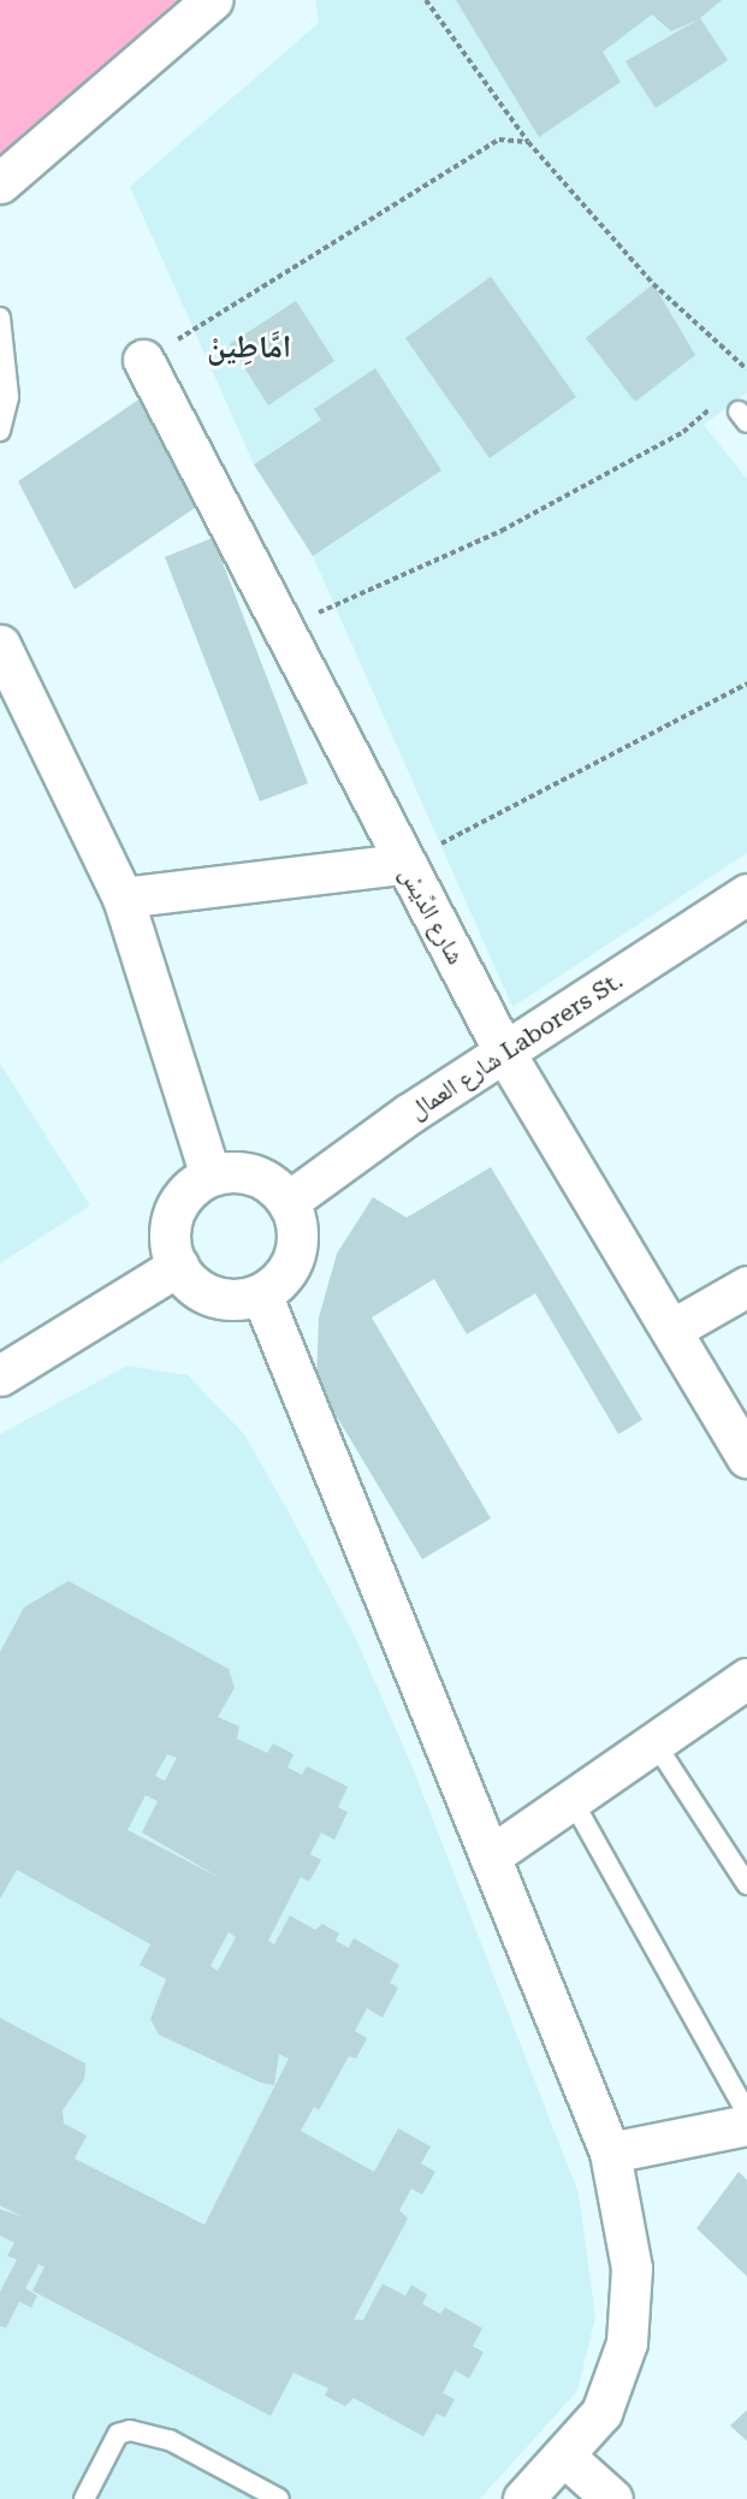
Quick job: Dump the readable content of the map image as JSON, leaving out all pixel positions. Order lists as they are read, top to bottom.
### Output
{
  "streets": {
    "street": ["شارع الدِّيسْ", "شارع العمال Laborers St."]
  },
  "crossings": [
    ["شارع الدِّيسْ", "شارع العمال Laborers St."]
  ],
  "districts": ["امَّاطِينْ"]
}
